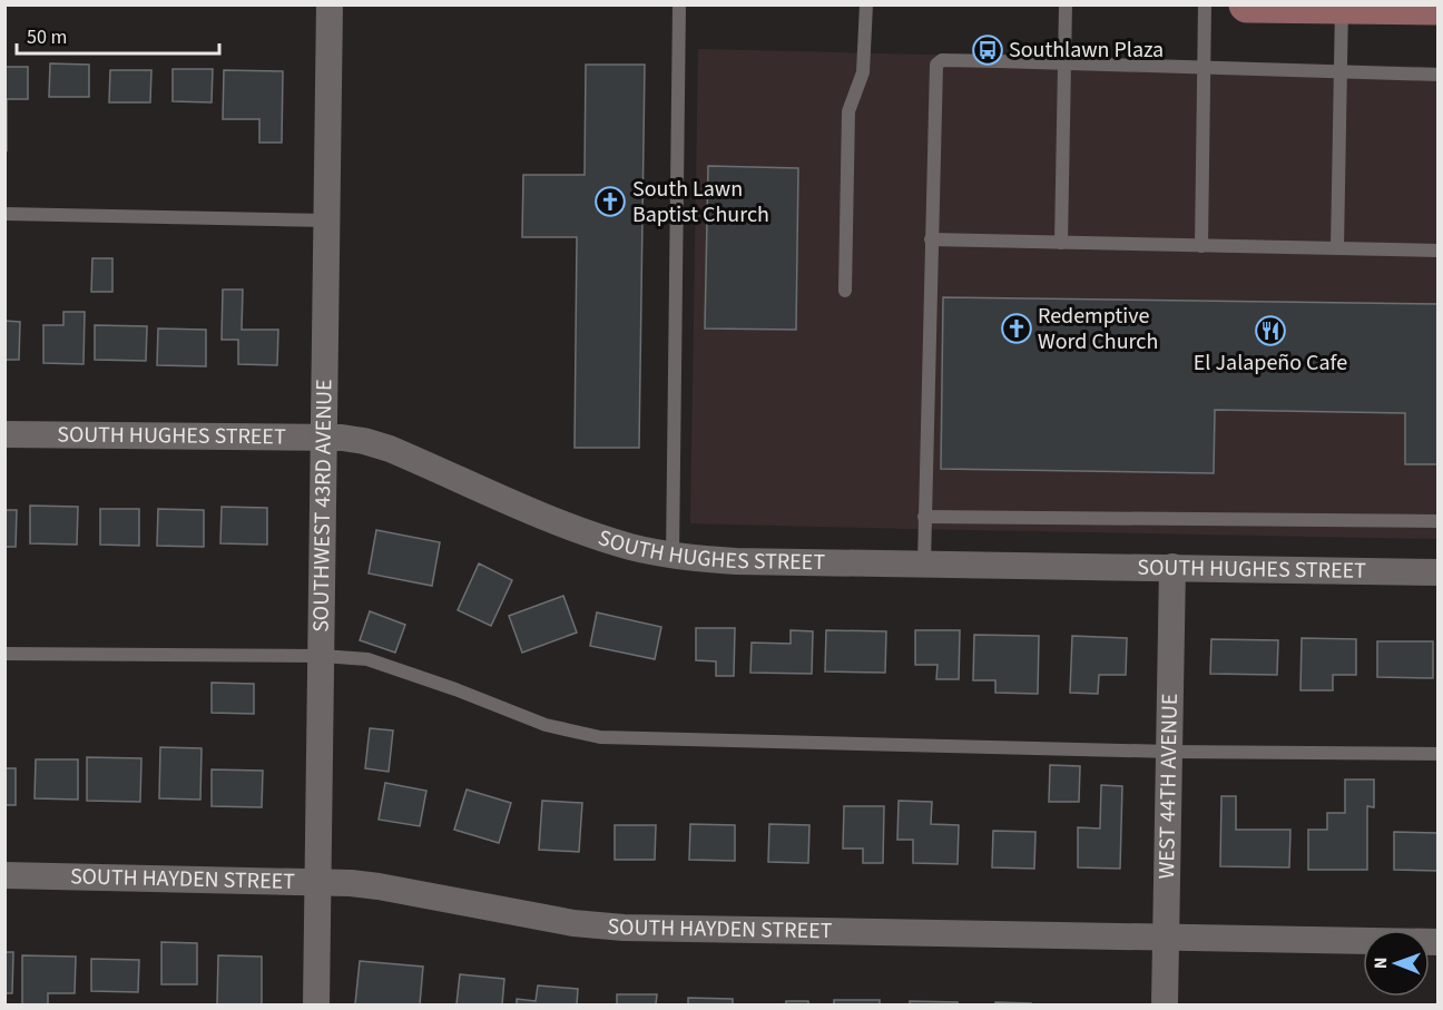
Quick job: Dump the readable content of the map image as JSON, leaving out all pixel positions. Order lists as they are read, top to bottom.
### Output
{
  "streets": {
    "street": [
      "SOUTH HUGHES STREET",
      "SOUTHWEST 43RD AVENUE",
      "WEST 44TH AVENUE",
      "SOUTH HAYDEN STREET"
    ]
  },
  "crossings": [
    ["SOUTH HUGHES STREET", "SOUTHWEST 43RD AVENUE"],
    ["SOUTH HUGHES STREET", "WEST 44TH AVENUE"],
    ["SOUTHWEST 43RD AVENUE", "SOUTH HAYDEN STREET"],
    ["WEST 44TH AVENUE", "SOUTH HAYDEN STREET"]
  ],
  "places": {
    "bus stop": ["Southlawn Plaza"],
    "church": ["South Lawn Baptist Church", "Redemptive Word Church"],
    "restaurant": ["El Jalapeño Cafe"]
  },
  "scale_bar": "50 m",
  "north": "left"
}
